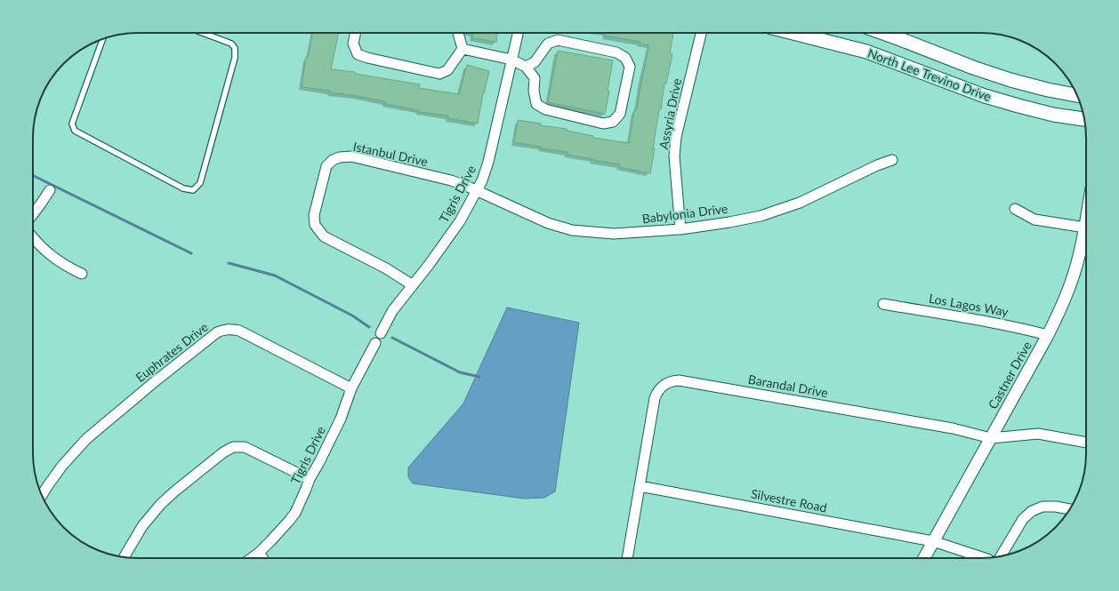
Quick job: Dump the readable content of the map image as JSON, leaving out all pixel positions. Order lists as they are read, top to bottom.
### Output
{
  "streets": {
    "main road": ["North Lee Trevino Drive"],
    "street": [
      "Assyria Drive",
      "Istanbul Drive",
      "Tigris Drive",
      "Babylonia Drive",
      "Los Lagos Way",
      "Euphrates Drive",
      "Castner Drive",
      "Barandal Drive",
      "Silvestre Road"
    ]
  },
  "crossings": [
    ["Assyria Drive", "Babylonia Drive"],
    ["Istanbul Drive", "Tigris Drive"],
    ["Istanbul Drive", "Babylonia Drive"],
    ["Tigris Drive", "Babylonia Drive"],
    ["Tigris Drive", "Euphrates Drive"],
    ["Los Lagos Way", "Castner Drive"],
    ["Castner Drive", "Barandal Drive"],
    ["Castner Drive", "Silvestre Road"],
    ["Barandal Drive", "Silvestre Road"]
  ]
}
